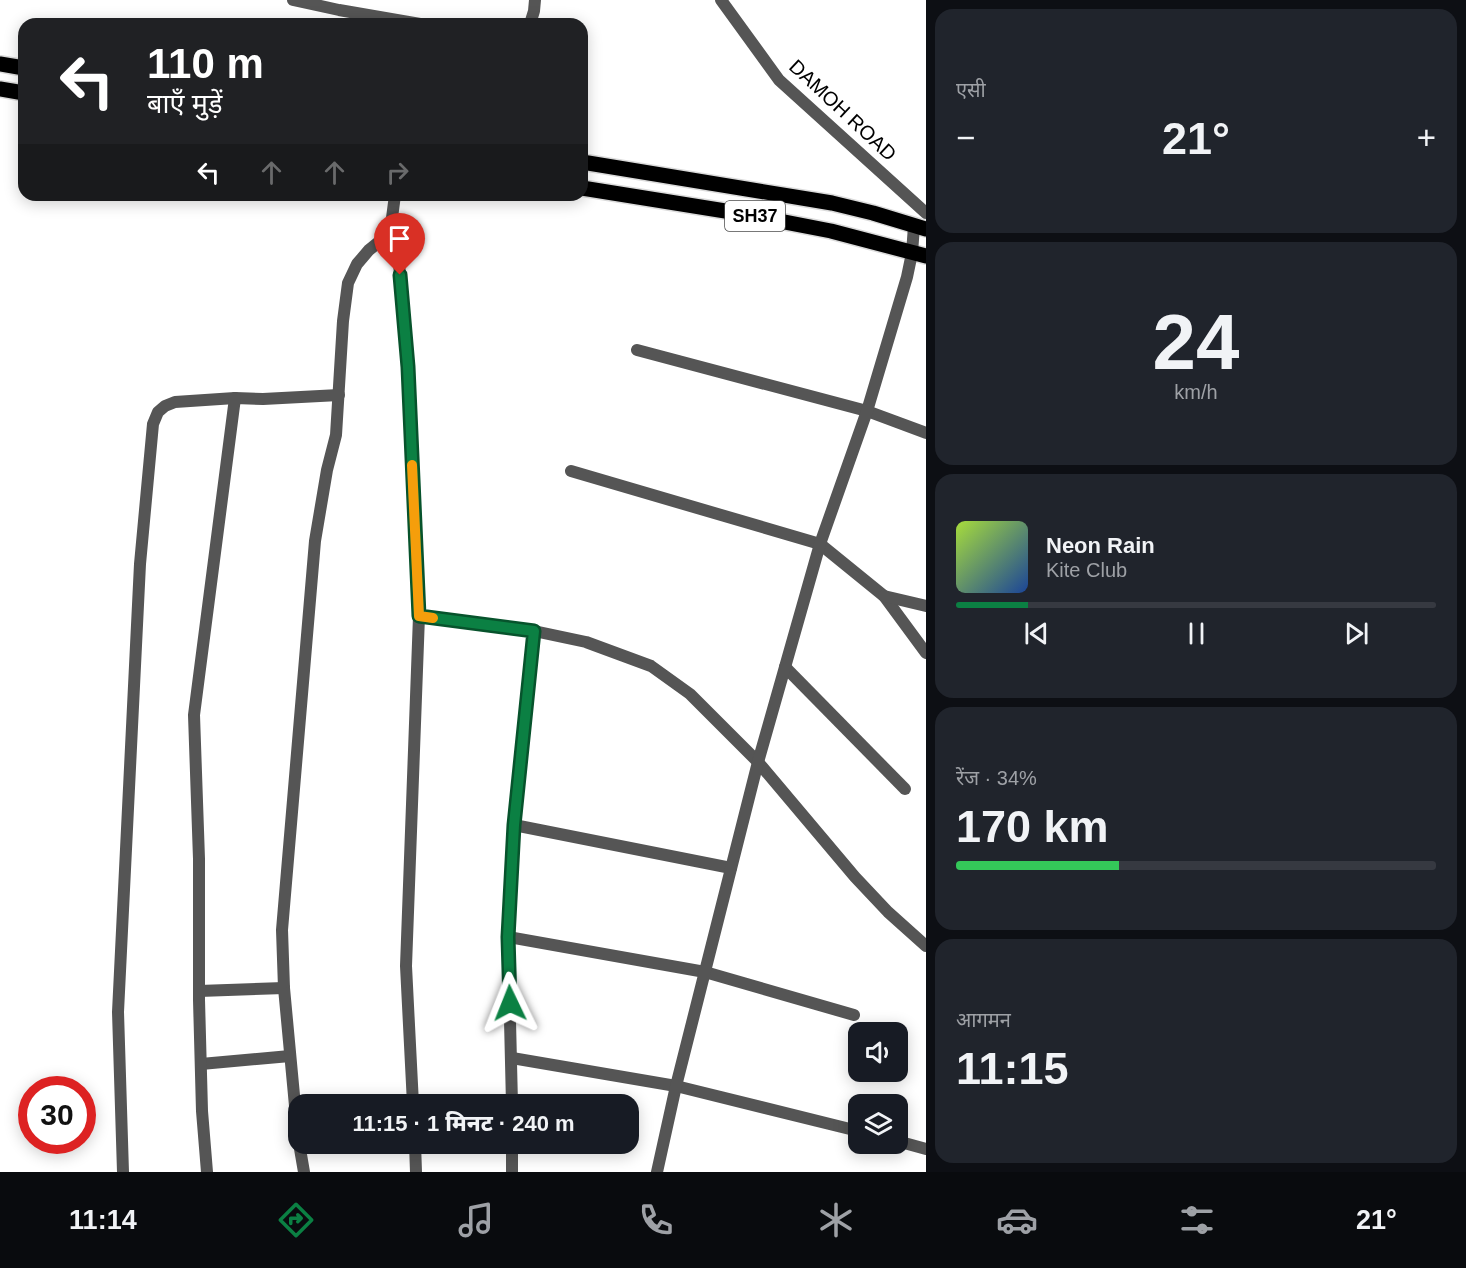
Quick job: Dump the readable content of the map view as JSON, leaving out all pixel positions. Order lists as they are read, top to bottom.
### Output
{
  "streets": {
    "main road": ["SH37"],
    "street": ["DAMOH ROAD"]
  },
  "page": {
    "tile": [
      "एसी",
      ["24", "km/h"],
      ["रेंज · 34%", "170 km"],
      ["आगमन", "11:15"]
    ],
    "turn": ["110 m", "बाएँ मुड़ें"],
    "heat": ["−", "21°", "+"],
    "song": ["Neon Rain", "Kite Club"],
    "limit": "30",
    "trip": "11:15 · 1 मिनट · 240 m",
    "tabs": ["11:14", "21°"]
  }
}
